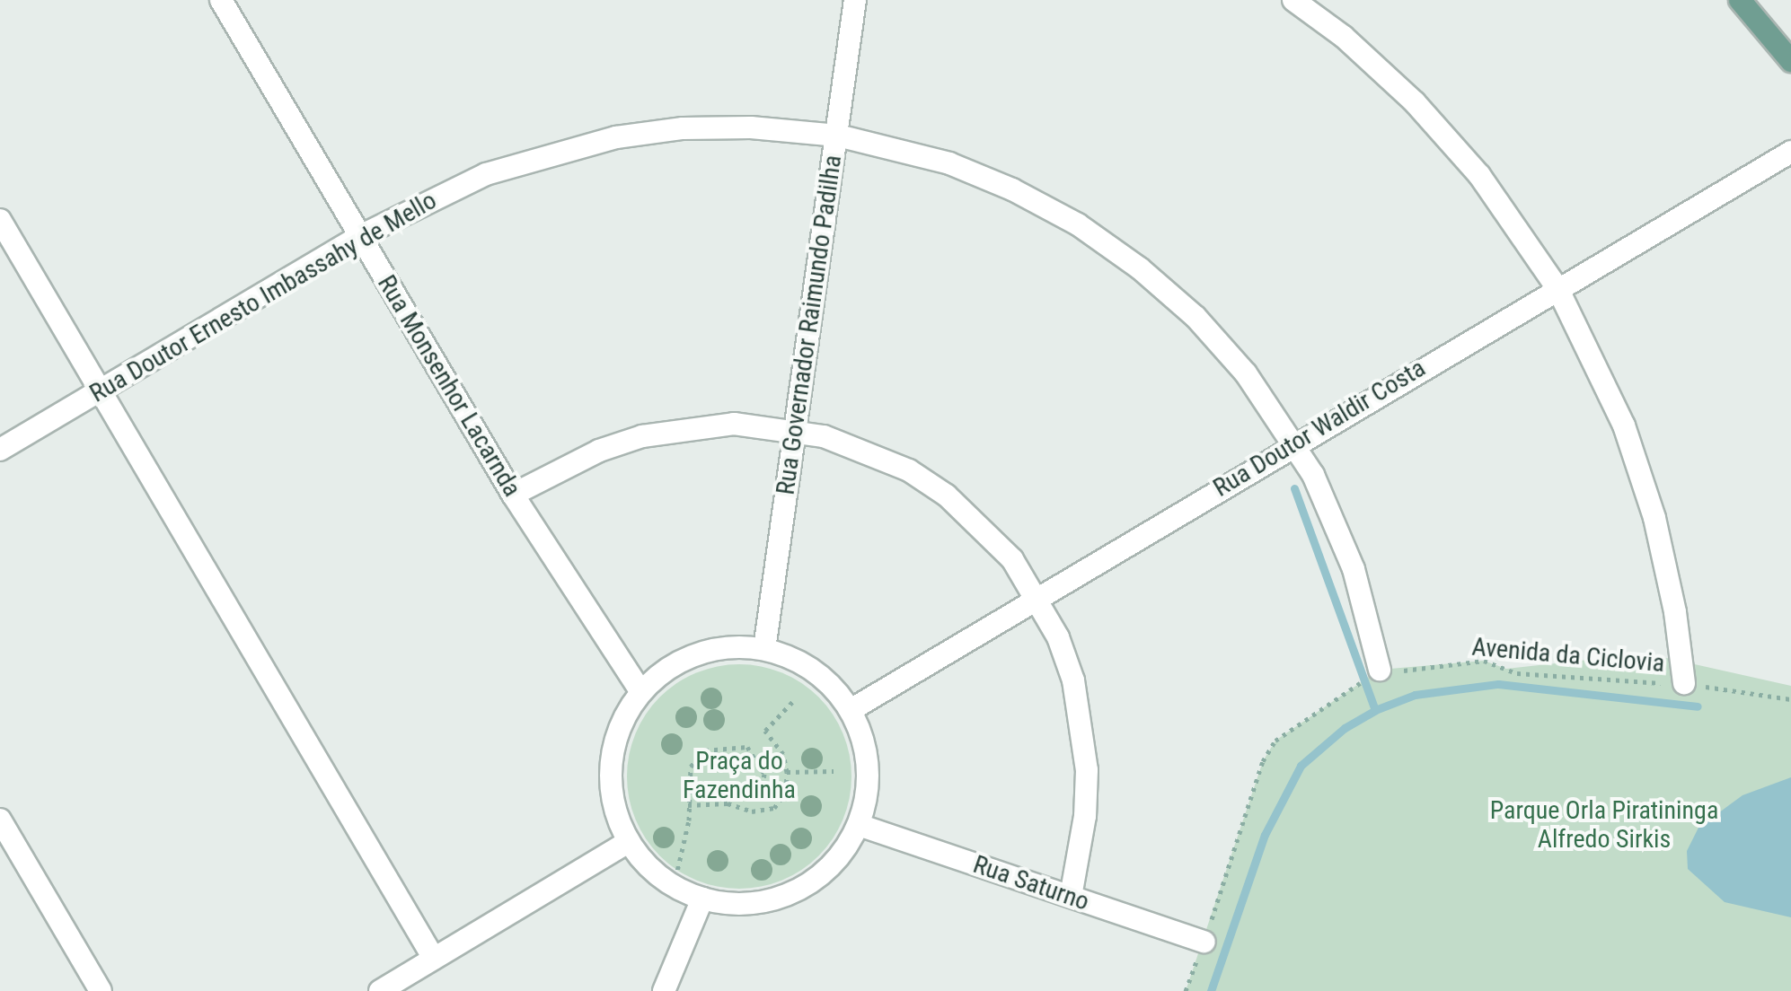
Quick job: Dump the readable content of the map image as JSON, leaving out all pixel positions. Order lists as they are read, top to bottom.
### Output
{
  "streets": {
    "street": [
      "Rua Doutor Ernesto Imbassahy de Mello",
      "Rua Governador Raimundo Padilha",
      "Rua Monsenhor Lacarnda",
      "Rua Doutor Waldir Costa",
      "Rua Saturno"
    ],
    "path": ["Avenida da Ciclovia"]
  },
  "crossings": [
    ["Rua Doutor Ernesto Imbassahy de Mello", "Rua Governador Raimundo Padilha"],
    ["Rua Doutor Ernesto Imbassahy de Mello", "Rua Monsenhor Lacarnda"],
    ["Rua Doutor Ernesto Imbassahy de Mello", "Rua Doutor Waldir Costa"],
    ["Rua Doutor Ernesto Imbassahy de Mello", "Avenida da Ciclovia"],
    ["Rua Governador Raimundo Padilha", "Rua Monsenhor Lacarnda"],
    ["Rua Governador Raimundo Padilha", "Rua Doutor Waldir Costa"],
    ["Rua Governador Raimundo Padilha", "Rua Saturno"],
    ["Rua Monsenhor Lacarnda", "Rua Doutor Waldir Costa"],
    ["Rua Monsenhor Lacarnda", "Rua Saturno"],
    ["Rua Doutor Waldir Costa", "Rua Saturno"],
    ["Avenida da Ciclovia", "Rua Saturno"]
  ],
  "parks": ["Praça do Fazendinha", "Parque Orla Piratininga Alfredo Sirkis"]
}
